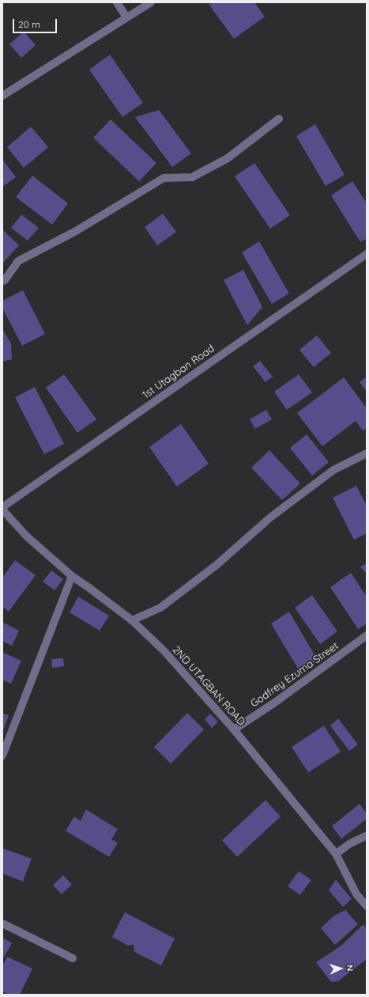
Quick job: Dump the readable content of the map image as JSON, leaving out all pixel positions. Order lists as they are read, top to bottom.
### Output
{
  "streets": {
    "street": ["1st Utagban Road", "Godfrey Ezuma Street", "2ND UTAGBAN ROAD"]
  },
  "crossings": [
    ["1st Utagban Road", "2ND UTAGBAN ROAD"],
    ["Godfrey Ezuma Street", "2ND UTAGBAN ROAD"]
  ],
  "scale_bar": "20 m",
  "north": "right"
}
